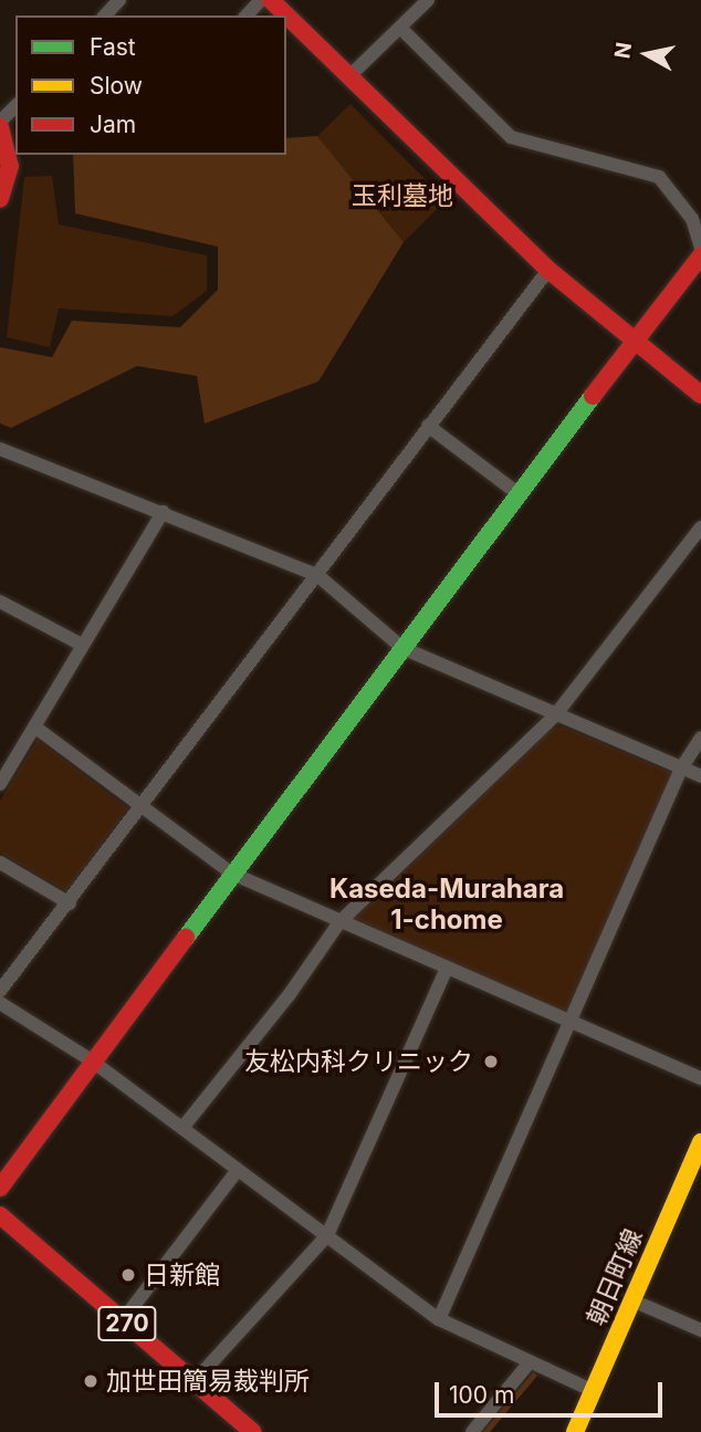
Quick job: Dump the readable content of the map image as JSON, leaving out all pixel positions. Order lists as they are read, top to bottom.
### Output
{
  "streets": {
    "main road": ["朝日町線", "270"]
  },
  "districts": ["Kaseda-Murahara 1-chome"],
  "parks": ["玉利墓地"],
  "places": ["友松内科クリニック", "日新館", "加世田簡易裁判所"],
  "legend": ["Fast", "Slow", "Jam"],
  "scale_bar": "100 m",
  "north": "left"
}
